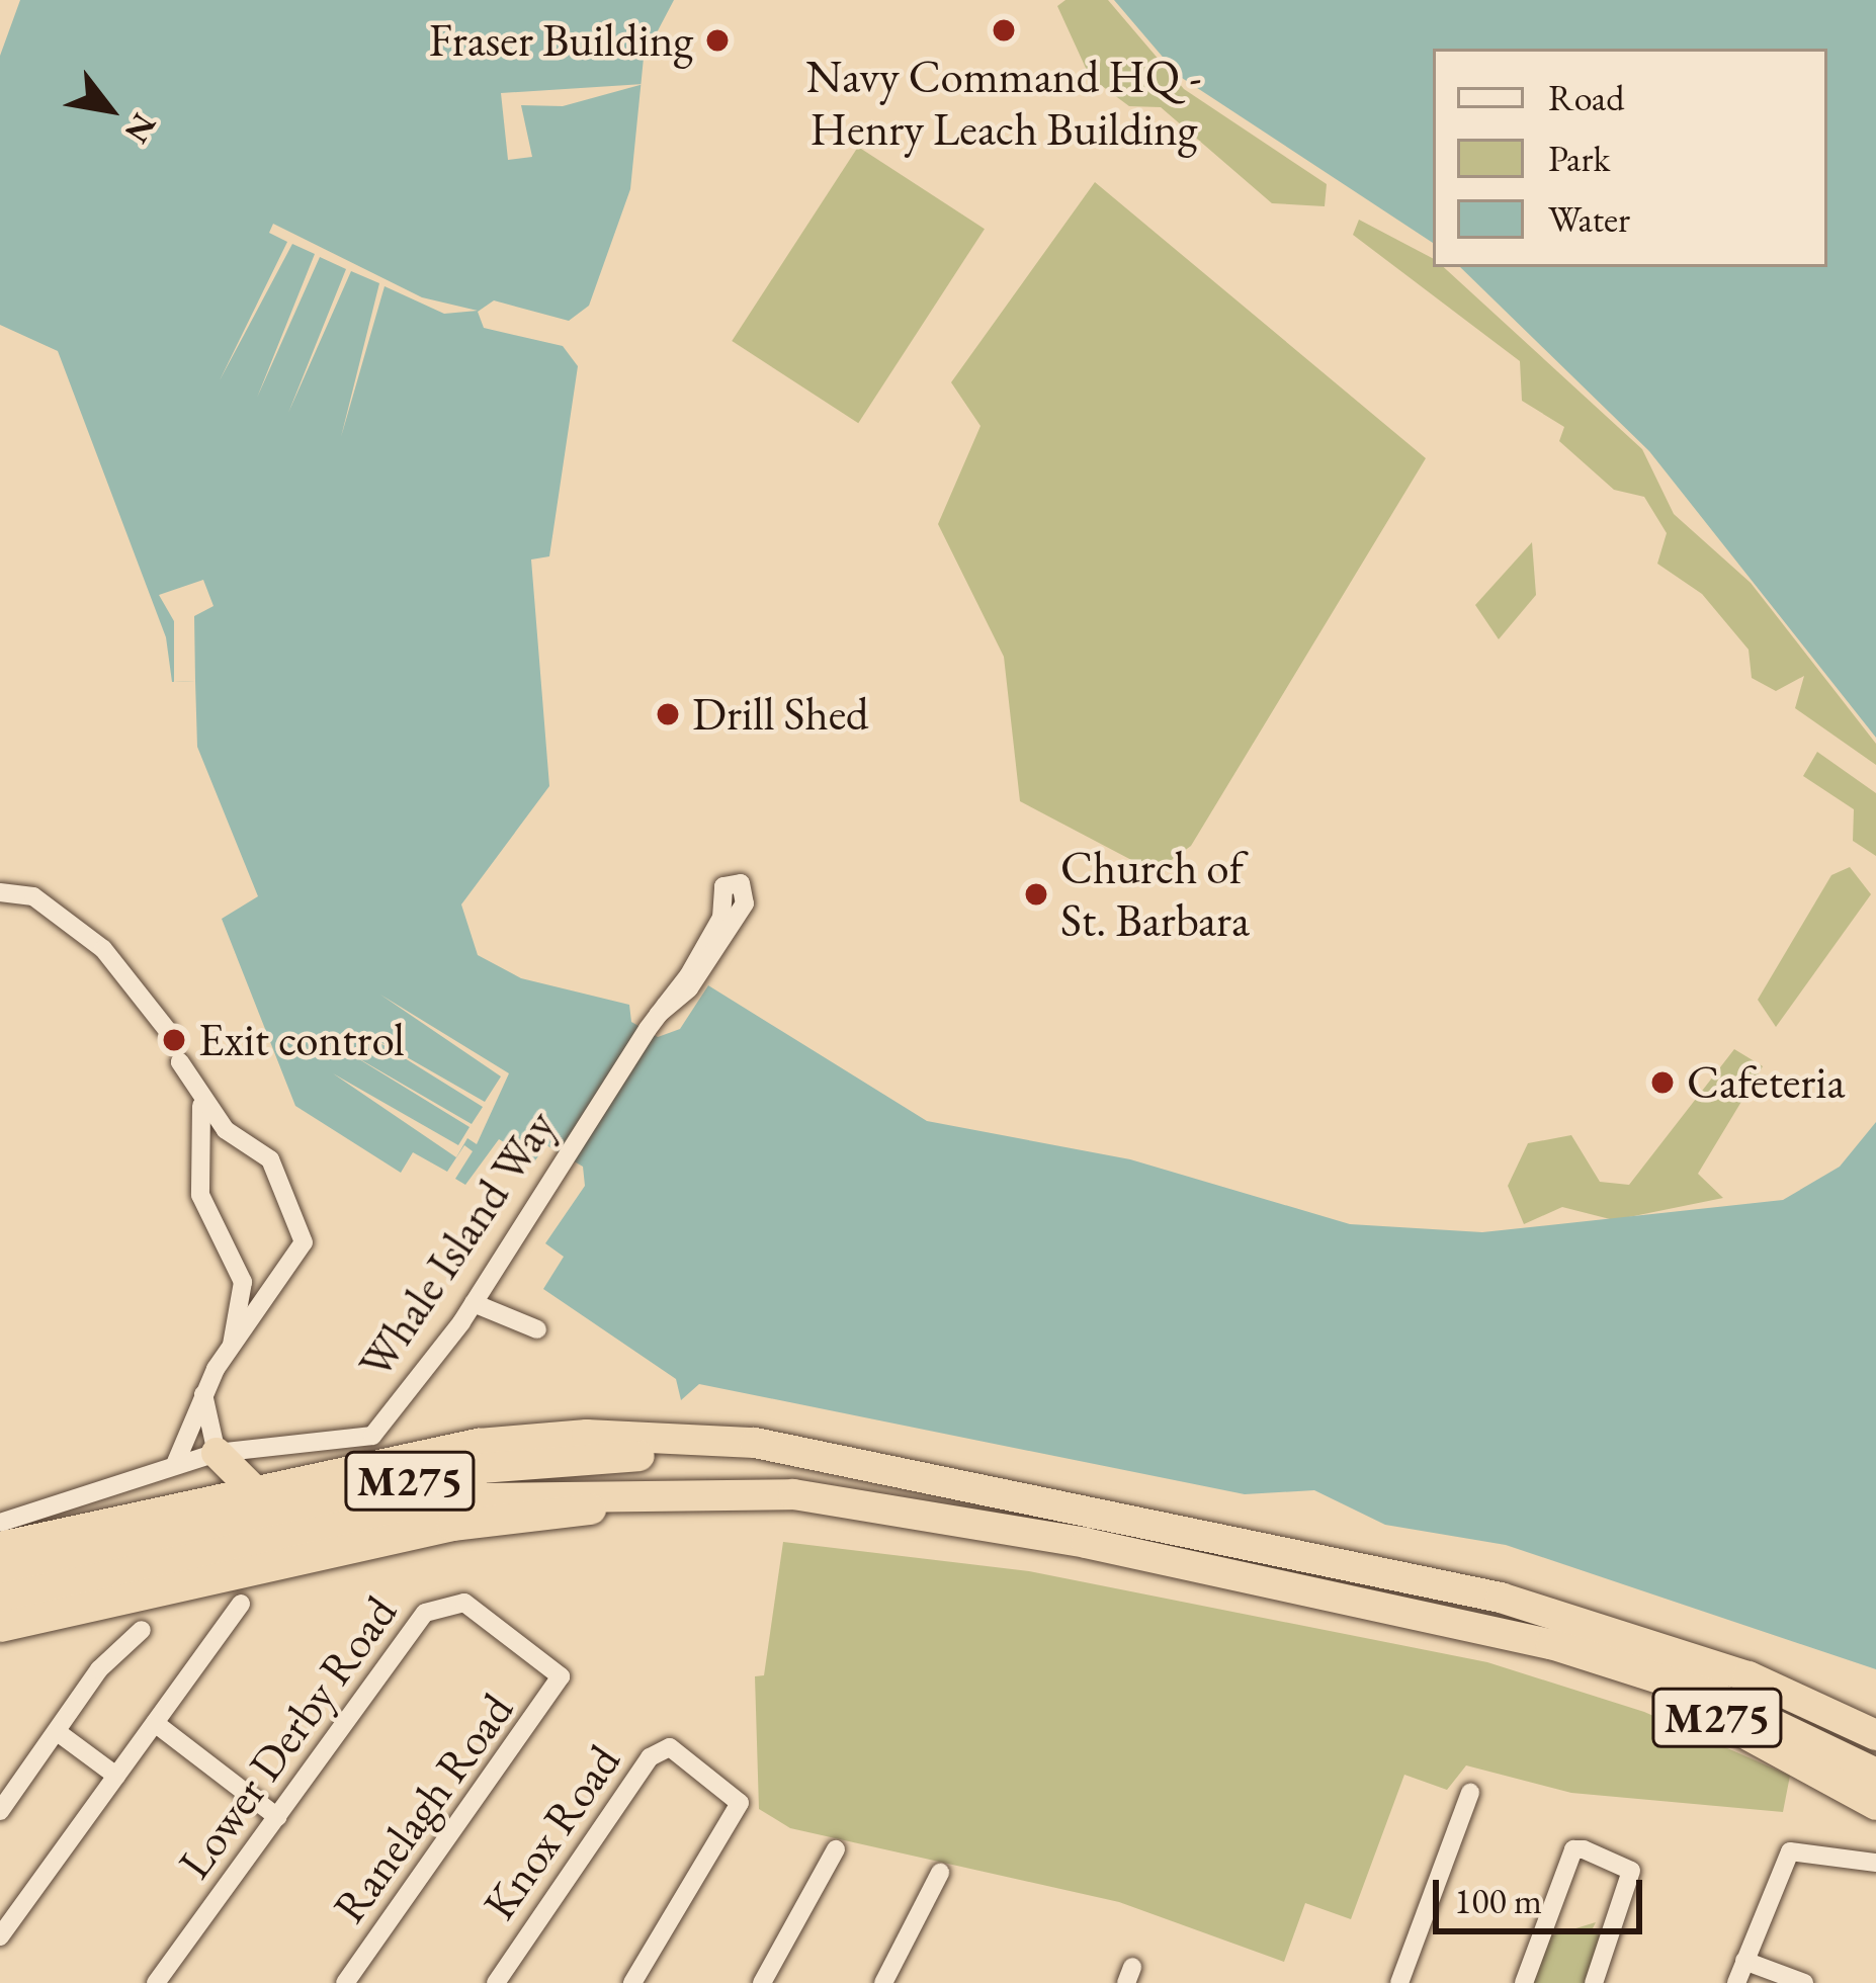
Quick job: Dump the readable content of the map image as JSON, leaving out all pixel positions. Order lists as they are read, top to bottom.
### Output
{
  "streets": {
    "highway": ["M275"],
    "street": [
      "Whale Island Way",
      "Lower Derby Road",
      "Ranelagh Road",
      "Knox Road"
    ]
  },
  "crossings": [
    ["Lower Derby Road", "Ranelagh Road"]
  ],
  "places": [
    "Navy Command HQ - Henry Leach Building",
    "Fraser Building",
    "Drill Shed",
    "Church of St. Barbara",
    "Exit control",
    "Cafeteria"
  ],
  "legend": ["Road", "Park", "Water"],
  "scale_bar": "100 m",
  "north": "bottom right"
}
